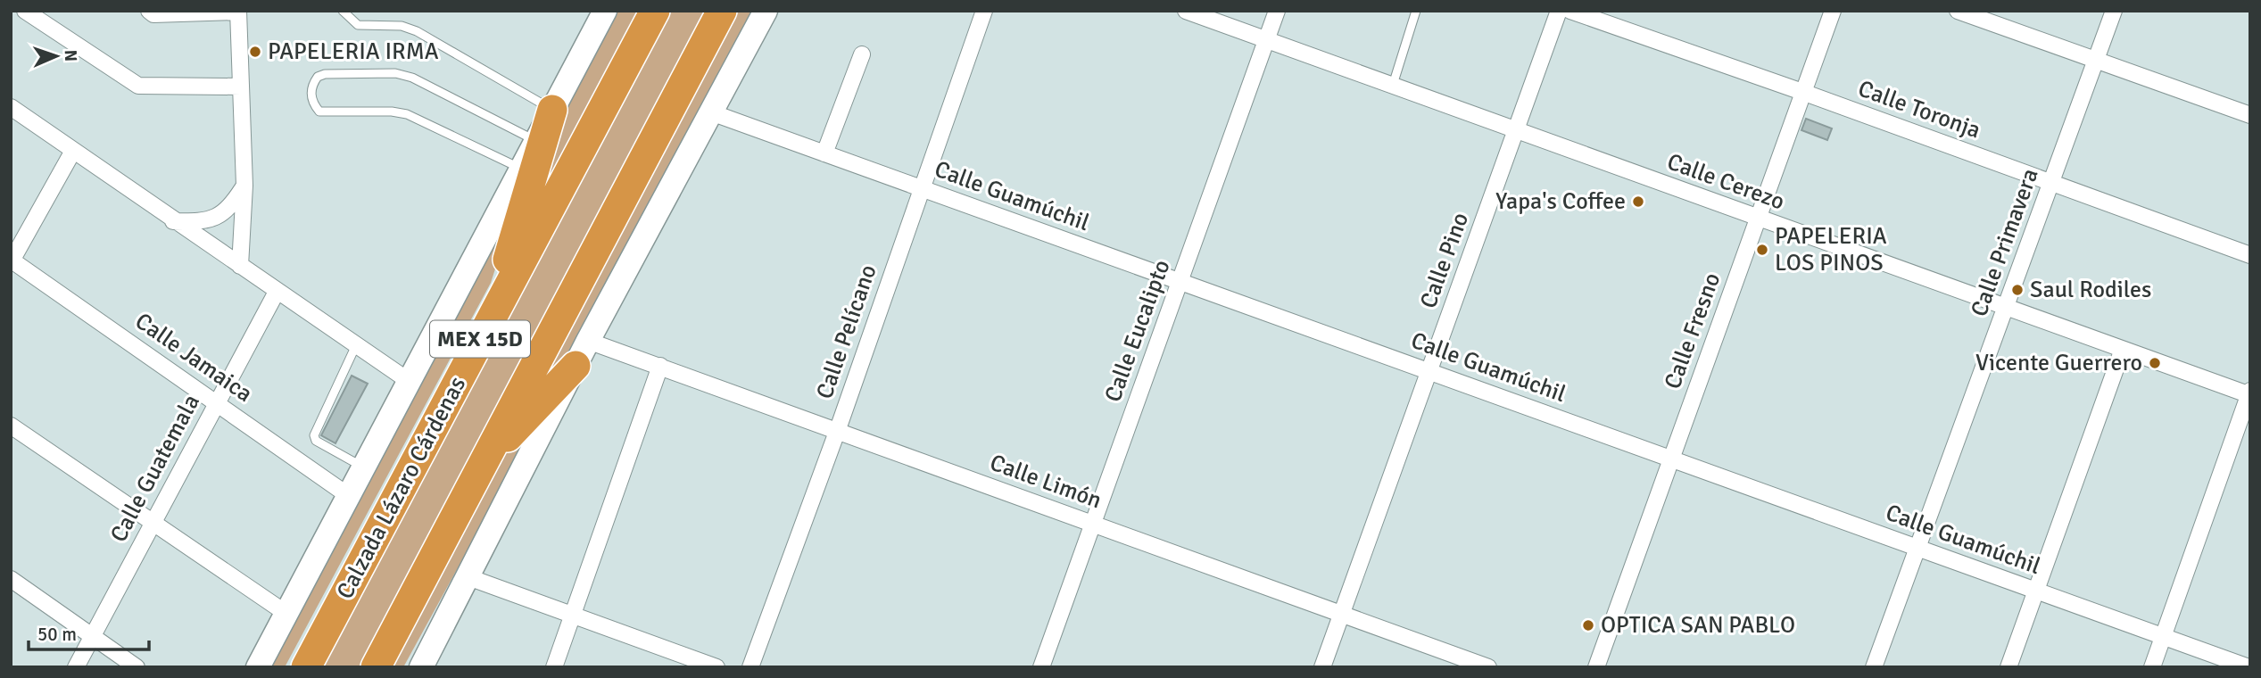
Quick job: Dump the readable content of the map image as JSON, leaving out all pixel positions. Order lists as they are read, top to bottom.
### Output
{
  "streets": {
    "highway": ["MEX 15D", "Calzada Lázaro Cárdenas"],
    "street": [
      "Calle Toronja",
      "Calle Cerezo",
      "Calle Guamúchil",
      "Calle Primavera",
      "Calle Pino",
      "Calle Eucalipto",
      "Calle Fresno",
      "Calle Pelícano",
      "Calle Jamaica",
      "Calle Guatemala",
      "Calle Limón"
    ]
  },
  "crossings": [
    ["Calle Toronja", "Calle Primavera"],
    ["Calle Toronja", "Calle Fresno"],
    ["Calle Cerezo", "Calle Primavera"],
    ["Calle Cerezo", "Calle Pino"],
    ["Calle Cerezo", "Calle Eucalipto"],
    ["Calle Cerezo", "Calle Fresno"],
    ["Calle Guamúchil", "Calle Primavera"],
    ["Calle Guamúchil", "Calle Pino"],
    ["Calle Guamúchil", "Calle Eucalipto"],
    ["Calle Guamúchil", "Calle Fresno"],
    ["Calle Guamúchil", "Calle Pelícano"],
    ["Calle Pino", "Calle Limón"],
    ["Calle Eucalipto", "Calle Limón"],
    ["Calle Pelícano", "Calle Limón"],
    ["Calle Jamaica", "Calle Guatemala"],
    ["Calle Jamaica", "Calzada Lázaro Cárdenas"]
  ],
  "places": [
    "PAPELERIA IRMA",
    "Yapa's Coffee",
    "PAPELERIA LOS PINOS",
    "Saul Rodiles",
    "Vicente Guerrero",
    "OPTICA SAN PABLO"
  ],
  "scale_bar": "50 m",
  "north": "right"
}
